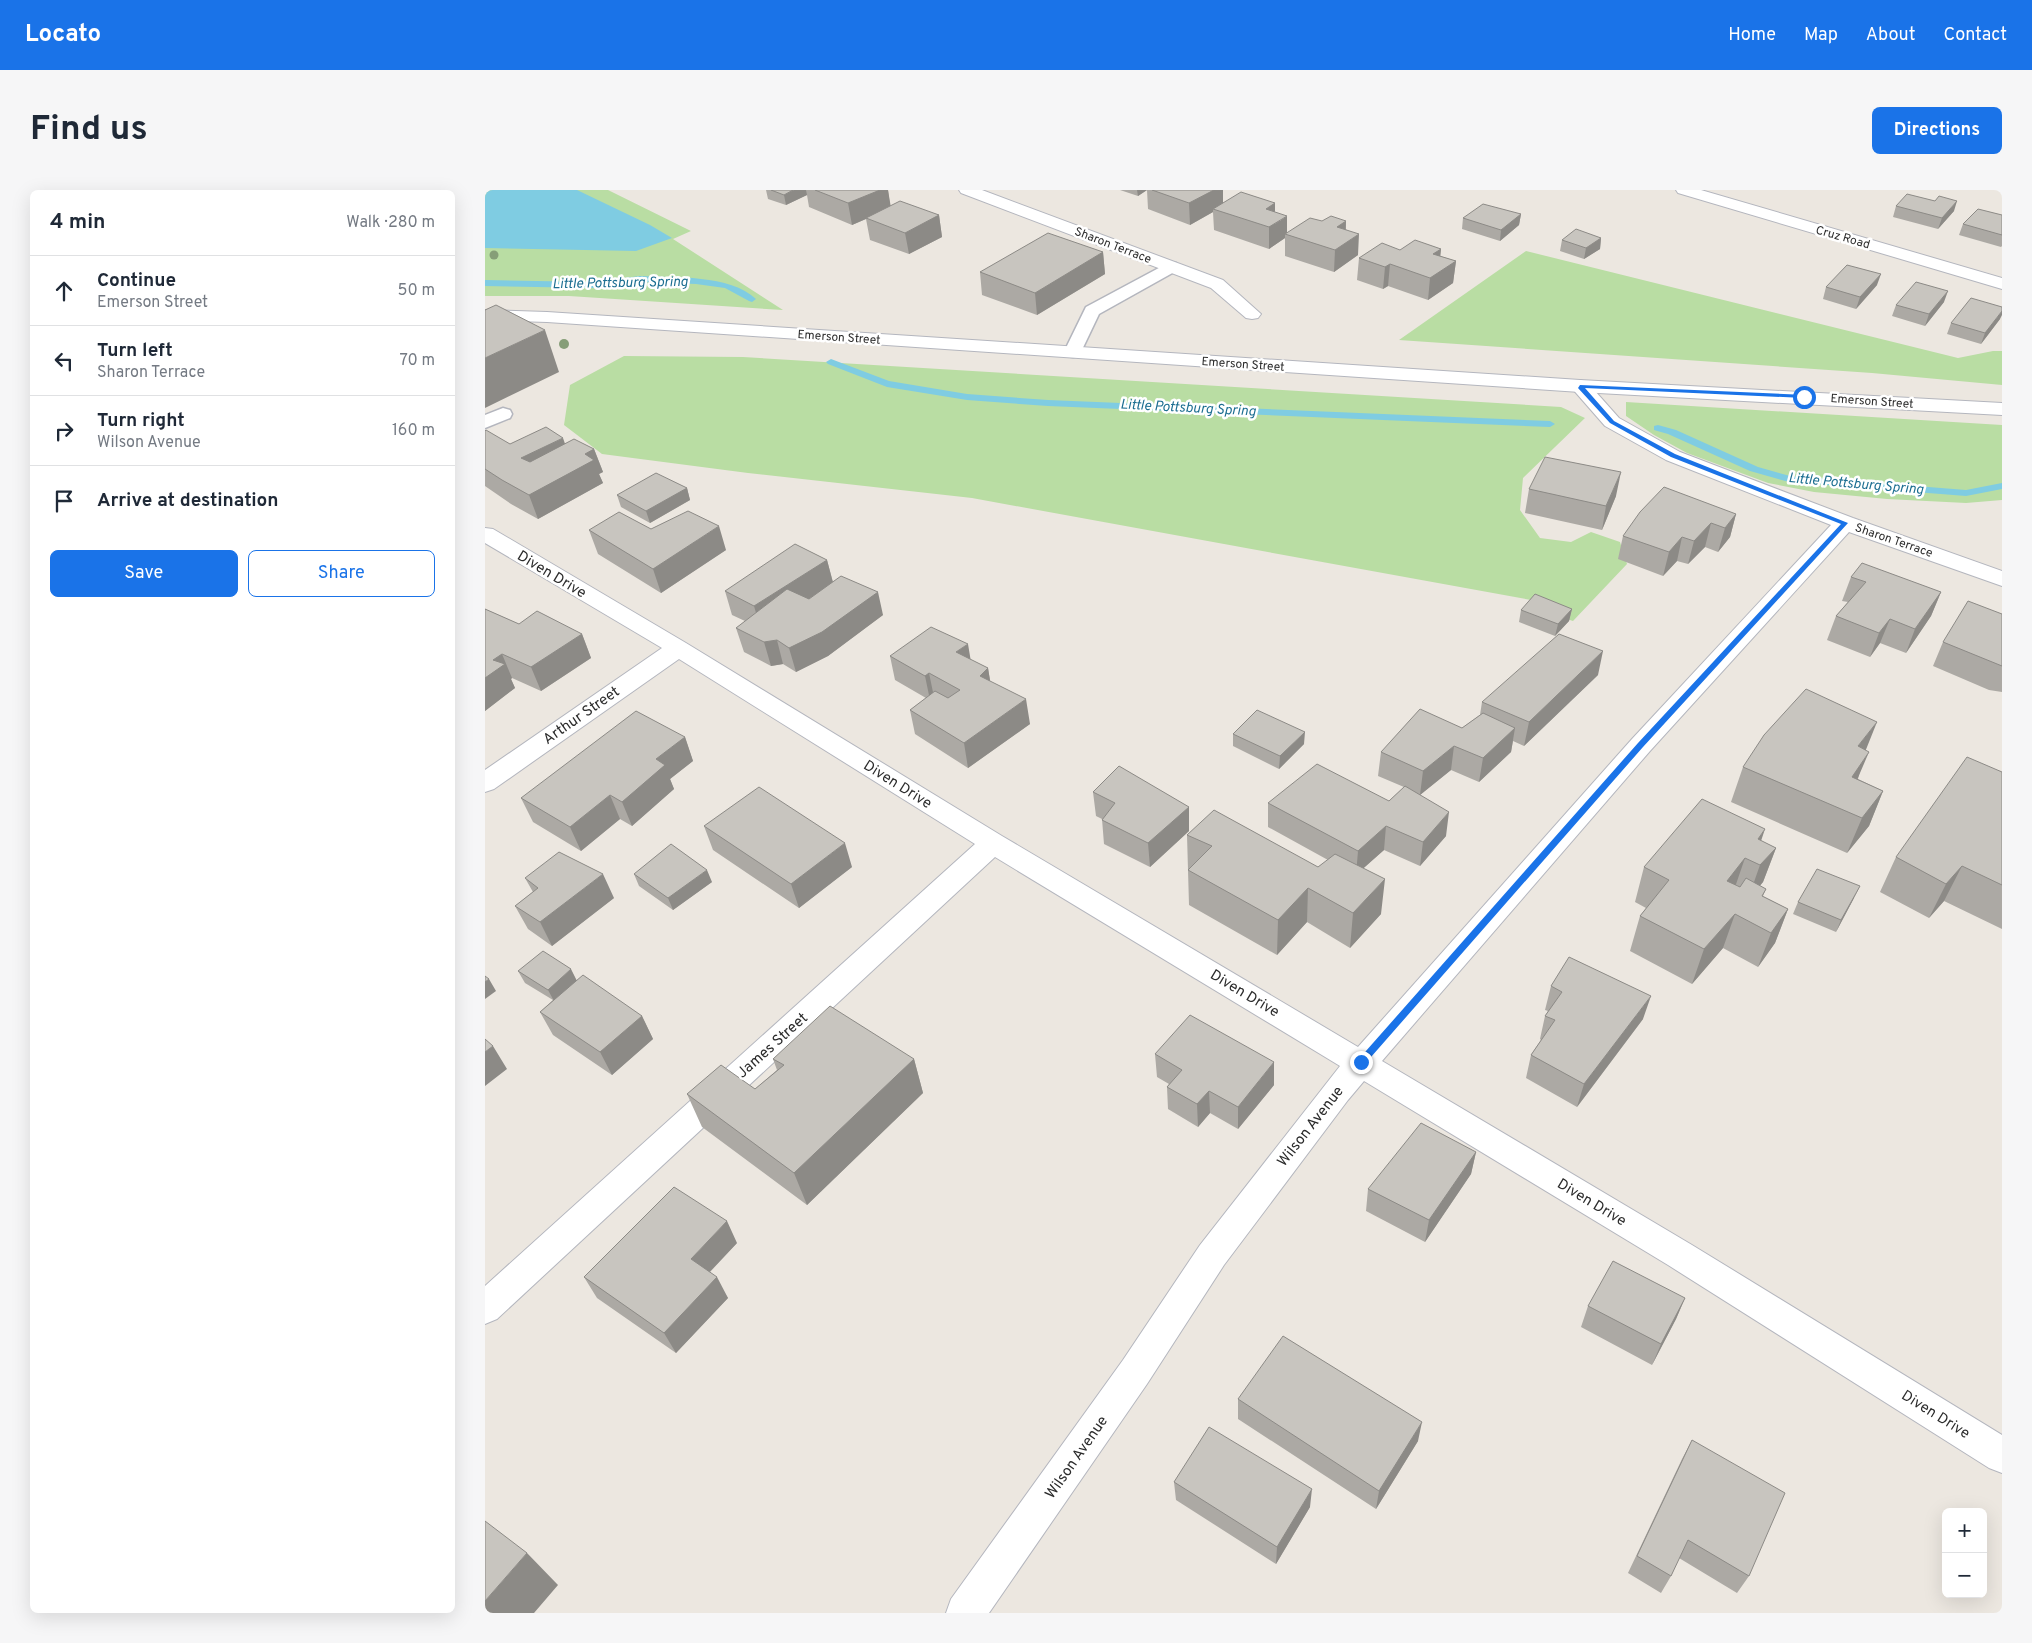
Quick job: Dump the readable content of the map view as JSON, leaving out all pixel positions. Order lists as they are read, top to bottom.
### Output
{
  "streets": {
    "street": [
      "Cruz Road",
      "Sharon Terrace",
      "Emerson Street",
      "Diven Drive",
      "Arthur Street",
      "James Street",
      "Wilson Avenue"
    ]
  },
  "crossings": [
    ["Sharon Terrace", "Emerson Street"],
    ["Sharon Terrace", "Wilson Avenue"],
    ["Diven Drive", "Arthur Street"],
    ["Diven Drive", "James Street"],
    ["Diven Drive", "Wilson Avenue"]
  ],
  "water": ["Little Pottsburg Spring"],
  "page": {
    "header": "Locato",
    "nav": [
      "Home",
      "Map",
      "About",
      "Contact"
    ],
    "buttons": [
      "Directions",
      ["Save", "Share"]
    ],
    "title": "Find us",
    "heading": ["4 min", "Walk · 280 m"],
    "list": [
      ["Continue", "Emerson Street", "50 m"],
      ["Turn left", "Sharon Terrace", "70 m"],
      ["Turn right", "Wilson Avenue", "160 m"],
      "Arrive at destination"
    ],
    "map_buttons": ["+", "−"]
  }
}
